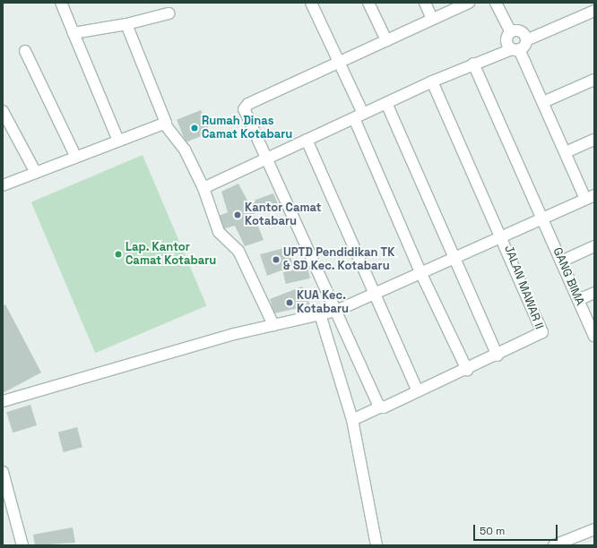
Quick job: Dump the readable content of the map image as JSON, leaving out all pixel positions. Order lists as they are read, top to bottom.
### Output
{
  "streets": {
    "street": ["GANG BIMA", "JALAN MAWAR II"]
  },
  "places": [
    "Rumah Dinas Camat Kotabaru",
    "Kantor Camat Kotabaru",
    "Lap. Kantor Camat Kotabaru",
    "UPTD Pendidikan TK & SD Kec. Kotabaru",
    "KUA Kec. Kotabaru"
  ],
  "scale_bar": "50 m"
}
